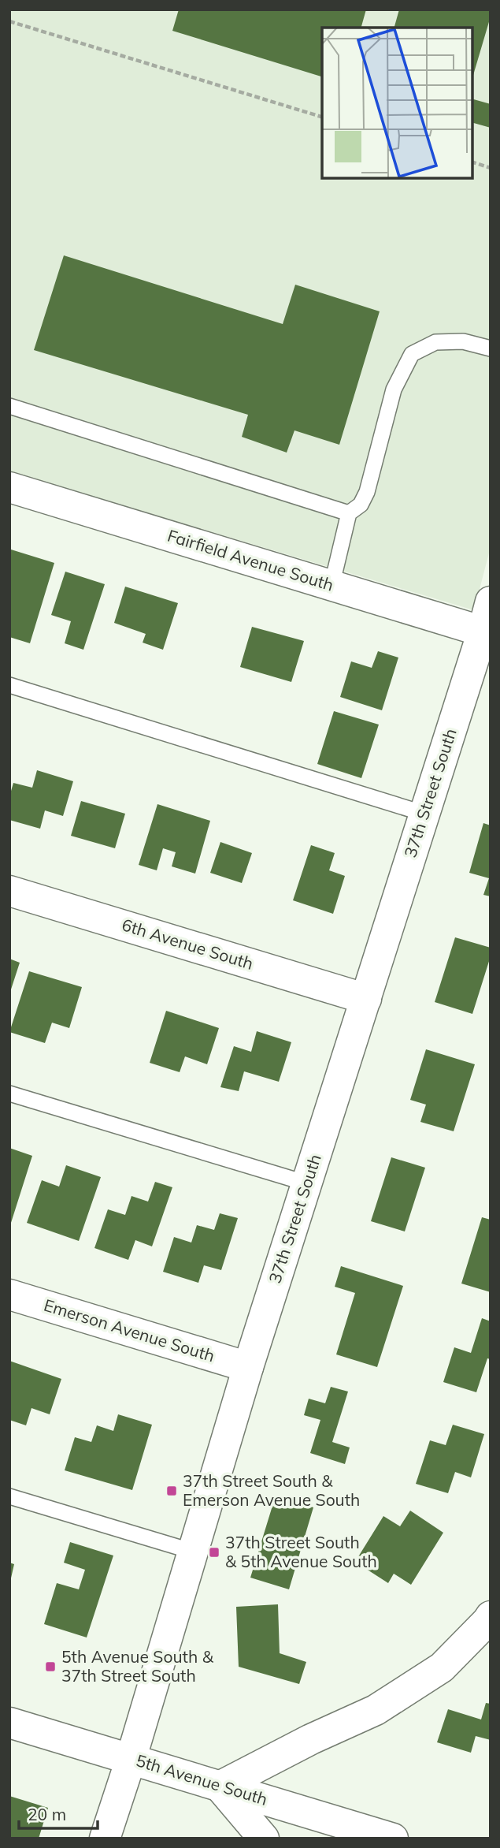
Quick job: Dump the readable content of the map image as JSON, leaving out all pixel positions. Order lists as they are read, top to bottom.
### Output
{
  "streets": {
    "street": [
      "Fairfield Avenue South",
      "37th Street South",
      "6th Avenue South",
      "Emerson Avenue South",
      "5th Avenue South"
    ]
  },
  "crossings": [
    ["Fairfield Avenue South", "37th Street South"],
    ["37th Street South", "6th Avenue South"],
    ["37th Street South", "Emerson Avenue South"],
    ["37th Street South", "5th Avenue South"]
  ],
  "places": {
    "transit": ["37th Street South & Emerson Avenue South", "37th Street South & 5th Avenue South", "5th Avenue South & 37th Street South"]
  },
  "scale_bar": "20 m"
}
